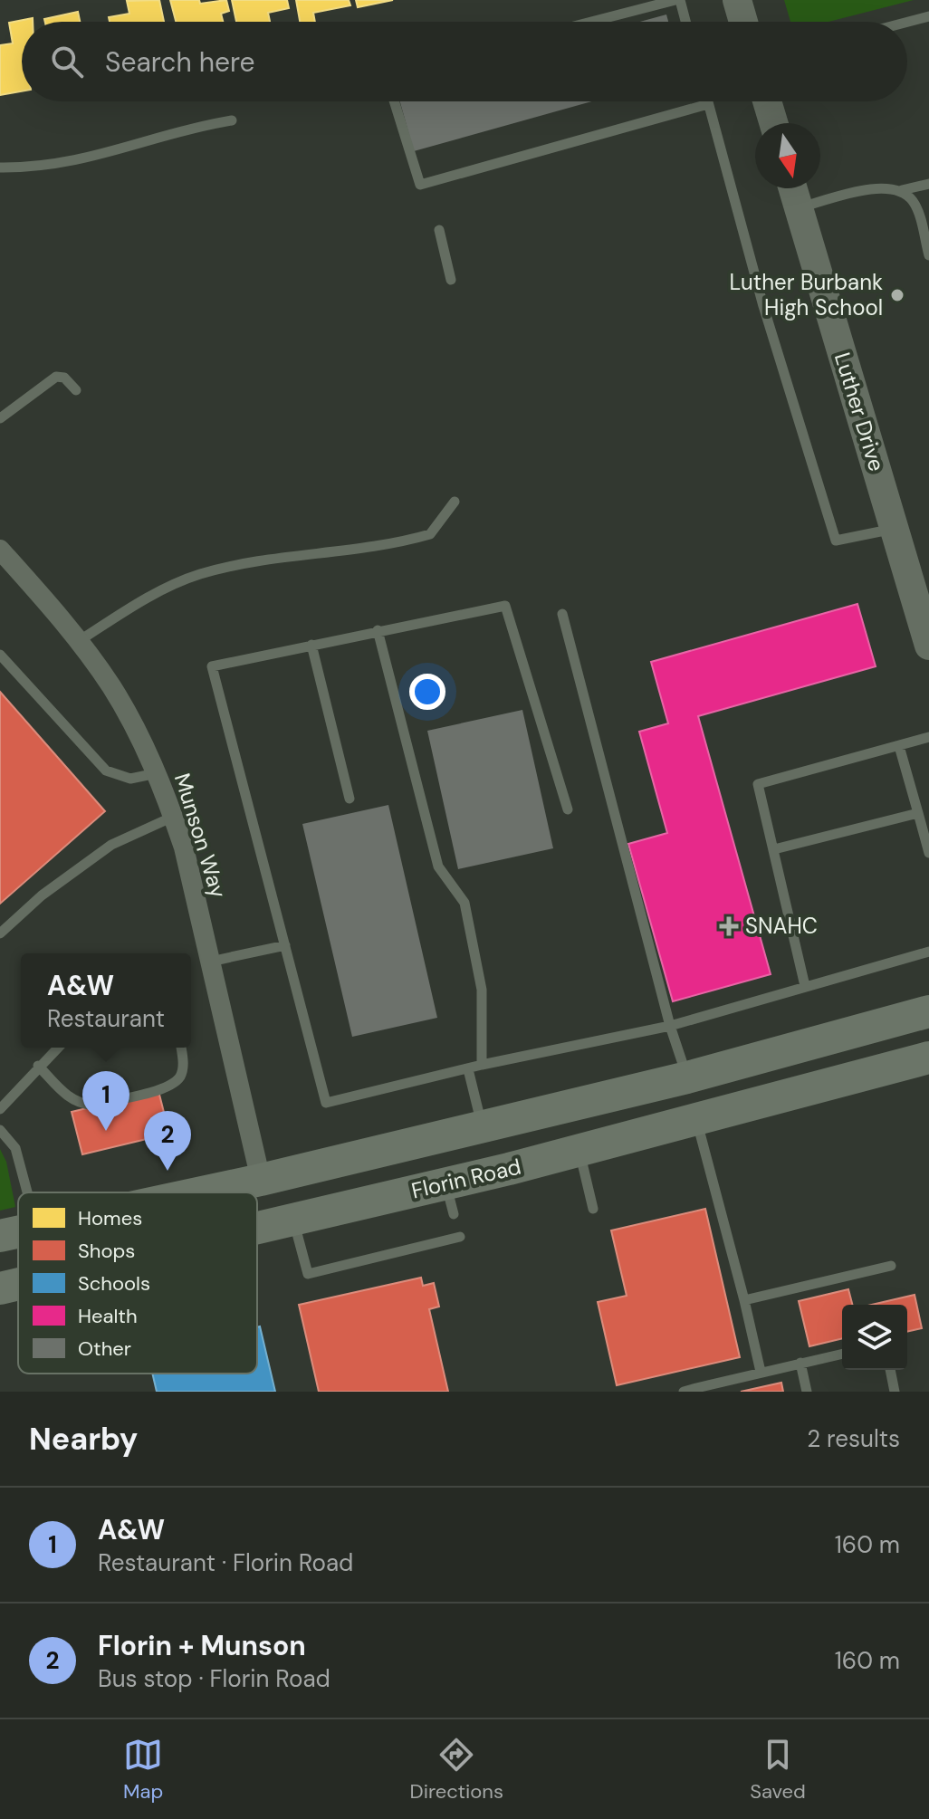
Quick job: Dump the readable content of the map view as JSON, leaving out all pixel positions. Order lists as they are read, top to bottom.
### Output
{
  "streets": {
    "main road": ["Florin Road"],
    "street": ["Luther Drive", "Munson Way"]
  },
  "places": {
    "other": ["Luther Burbank High School"],
    "health": ["SNAHC"]
  },
  "legend": [
    "Homes",
    "Shops",
    "Schools",
    "Health",
    "Other"
  ],
  "north": "bottom",
  "page": {
    "search": "Search here",
    "popup": ["A&W", "Restaurant"],
    "pins": ["1", "2"],
    "heading": ["Nearby", "2 results"],
    "list": [
      {
        "mark": "1",
        "name": "A&W",
        "note": "Restaurant · Florin Road",
        "value": "160 m"
      },
      {
        "mark": "2",
        "name": "Florin + Munson",
        "note": "Bus stop · Florin Road",
        "value": "160 m"
      }
    ],
    "nav": ["Map", "Directions", "Saved"]
  }
}
